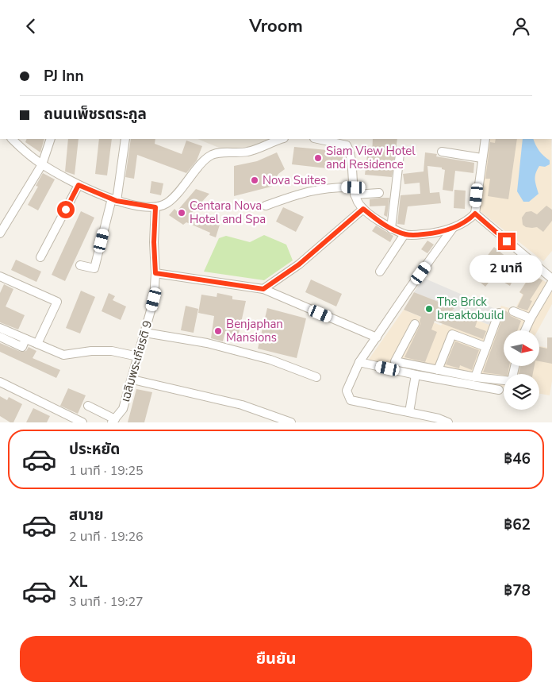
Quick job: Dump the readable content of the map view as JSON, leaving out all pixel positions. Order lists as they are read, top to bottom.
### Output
{
  "streets": {
    "street": ["เฉลิมพระเกียรติ 9"]
  },
  "places": [
    "Siam View Hotel and Residence",
    "Nova Suites",
    "Centara Nova Hotel and Spa",
    "The Brick breaktobuild",
    "Benjaphan Mansions"
  ],
  "north": "right",
  "page": {
    "header": "Vroom",
    "banner": ["PJ Inn", "ถนนเพ็ชรตระกูล"],
    "bubble": "2 นาที",
    "list": [
      {
        "name": "ประหยัด",
        "note": "1 นาที · 19:25",
        "value": "฿46"
      },
      {
        "name": "สบาย",
        "note": "2 นาที · 19:26",
        "value": "฿62"
      },
      {
        "name": "XL",
        "note": "3 นาที · 19:27",
        "value": "฿78"
      }
    ],
    "buttons": "ยืนยัน"
  }
}
